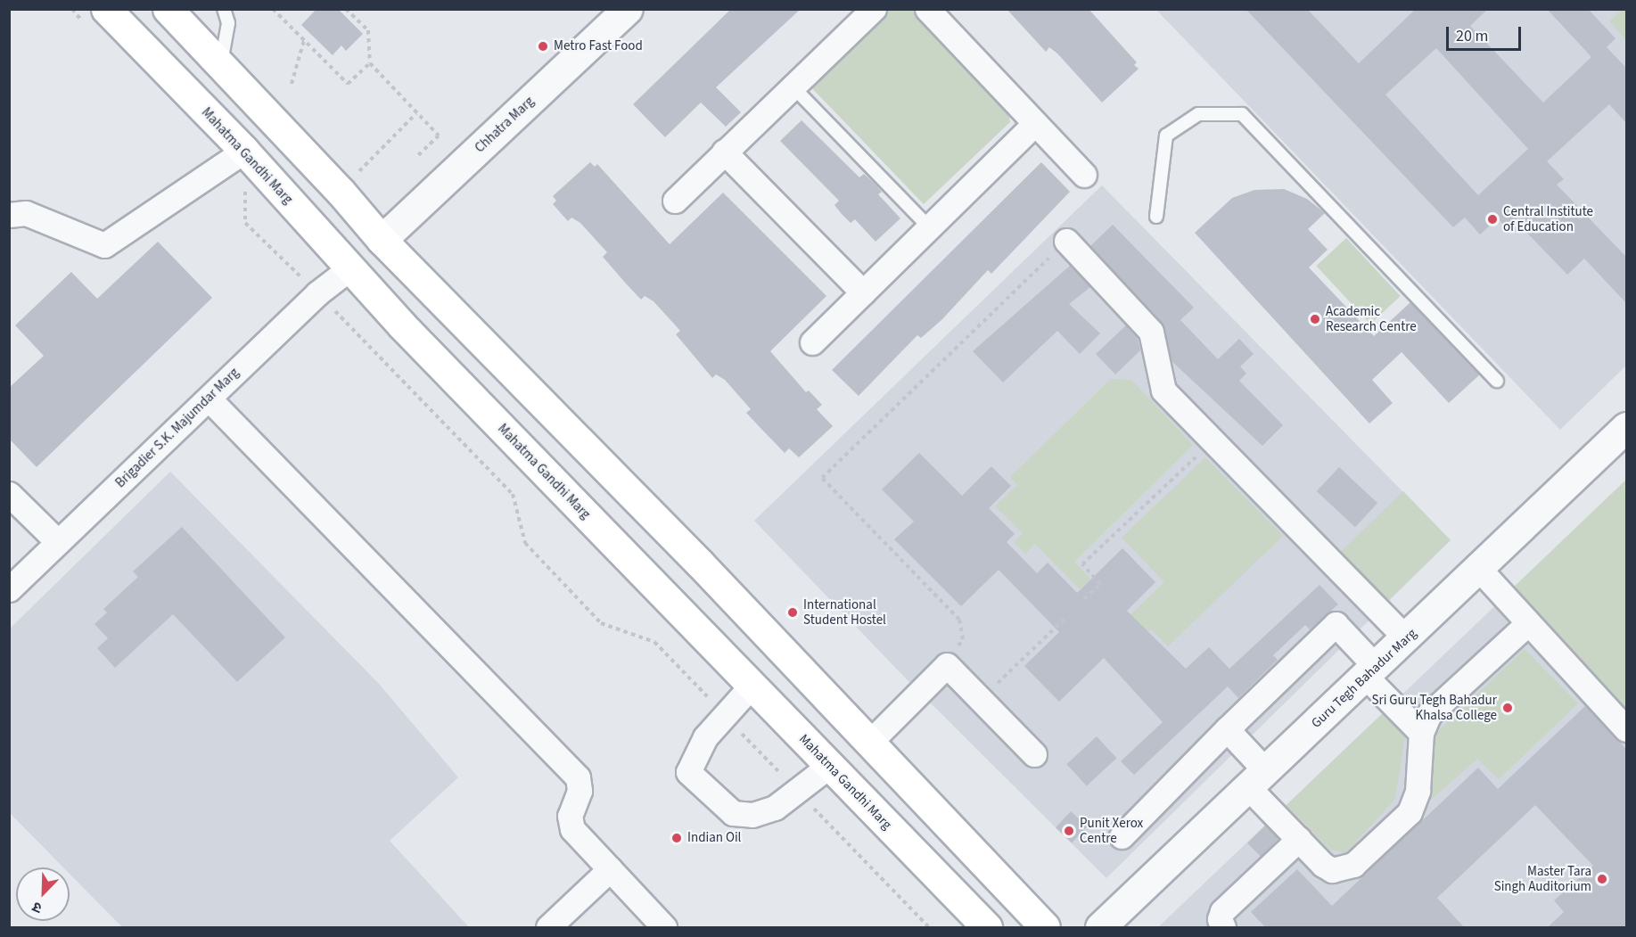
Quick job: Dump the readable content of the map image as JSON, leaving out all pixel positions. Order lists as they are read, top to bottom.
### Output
{
  "streets": {
    "main road": ["Mahatma Gandhi Marg"],
    "street": ["Chhatra Marg", "Brigadier S.K. Majumdar Marg", "Guru Tegh Bahadur Marg"]
  },
  "crossings": [
    ["Mahatma Gandhi Marg", "Brigadier S.K. Majumdar Marg"]
  ],
  "places": [
    "Metro Fast Food",
    "Central Institute of Education",
    "Academic Research Centre",
    "International Student Hostel",
    "Sri Guru Tegh Bahadur Khalsa College",
    "Punit Xerox Centre",
    "Indian Oil",
    "Master Tara Singh Auditorium"
  ],
  "scale_bar": "20 m",
  "north": "bottom left"
}
